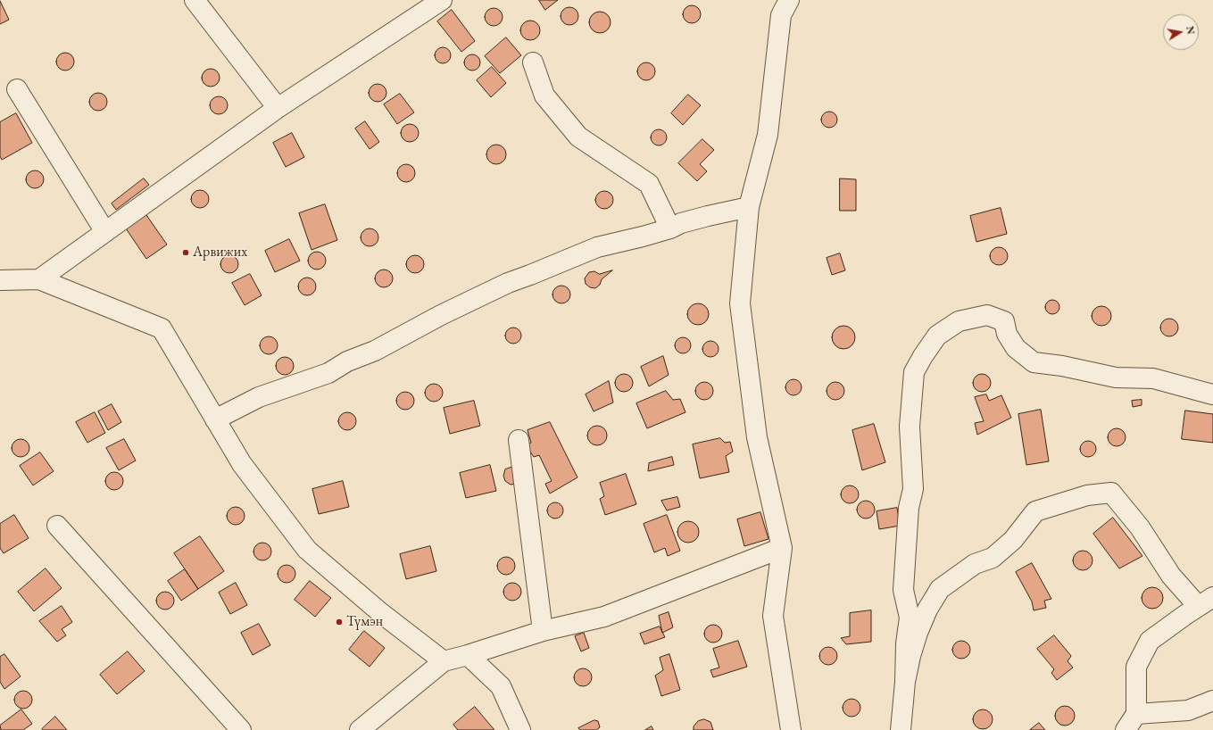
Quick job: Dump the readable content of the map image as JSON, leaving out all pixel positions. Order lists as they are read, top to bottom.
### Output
{
  "places": ["Арвижих", "Түмэн"],
  "north": "right"
}
